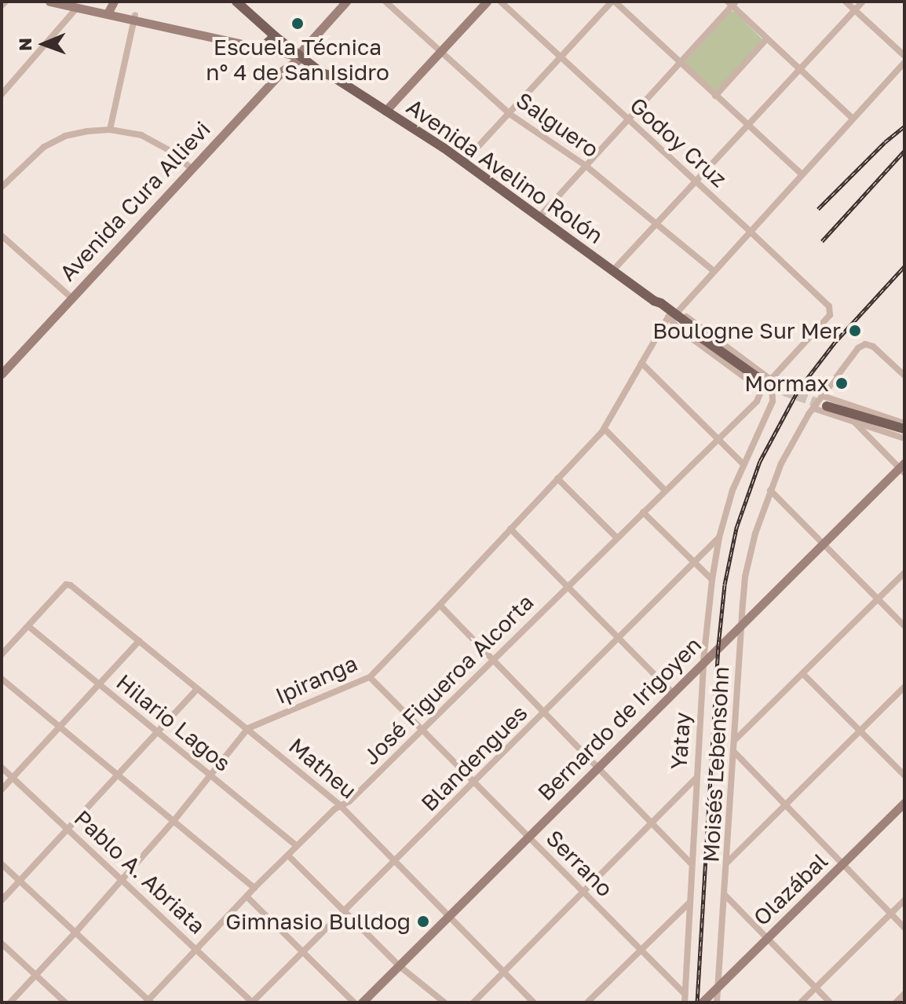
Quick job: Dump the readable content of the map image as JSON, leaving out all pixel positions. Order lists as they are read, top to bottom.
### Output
{
  "streets": {
    "main road": ["Avenida Avelino Rolón"],
    "street": [
      "Salguero",
      "Godoy Cruz",
      "Avenida Cura Allievi",
      "Ipiranga",
      "José Figueroa Alcorta",
      "Bernardo de Irigoyen",
      "Hilario Lagos",
      "Yatay",
      "Blandengues",
      "Moisés Lebensohn",
      "Matheu",
      "Serrano",
      "Pablo A. Abriata",
      "Olazábal"
    ]
  },
  "crossings": [
    ["Salguero", "Ipiranga"],
    ["Godoy Cruz", "Ipiranga"],
    ["Godoy Cruz", "José Figueroa Alcorta"],
    ["Avenida Avelino Rolón", "Ipiranga"],
    ["Avenida Avelino Rolón", "José Figueroa Alcorta"],
    ["Avenida Avelino Rolón", "Yatay"],
    ["Ipiranga", "Hilario Lagos"],
    ["Ipiranga", "Matheu"],
    ["Ipiranga", "Serrano"],
    ["Ipiranga", "Pablo A. Abriata"],
    ["José Figueroa Alcorta", "Hilario Lagos"],
    ["José Figueroa Alcorta", "Yatay"],
    ["José Figueroa Alcorta", "Matheu"],
    ["José Figueroa Alcorta", "Serrano"],
    ["José Figueroa Alcorta", "Pablo A. Abriata"],
    ["Bernardo de Irigoyen", "Yatay"],
    ["Bernardo de Irigoyen", "Moisés Lebensohn"],
    ["Bernardo de Irigoyen", "Matheu"],
    ["Bernardo de Irigoyen", "Serrano"],
    ["Hilario Lagos", "Matheu"],
    ["Yatay", "Blandengues"],
    ["Yatay", "Serrano"],
    ["Blandengues", "Matheu"],
    ["Blandengues", "Serrano"],
    ["Blandengues", "Pablo A. Abriata"],
    ["Moisés Lebensohn", "Olazábal"]
  ],
  "places": [
    "Escuela Técnica n° 4 de San Isidro",
    "Boulogne Sur Mer",
    "Mormax",
    "Gimnasio Bulldog"
  ],
  "north": "left"
}
